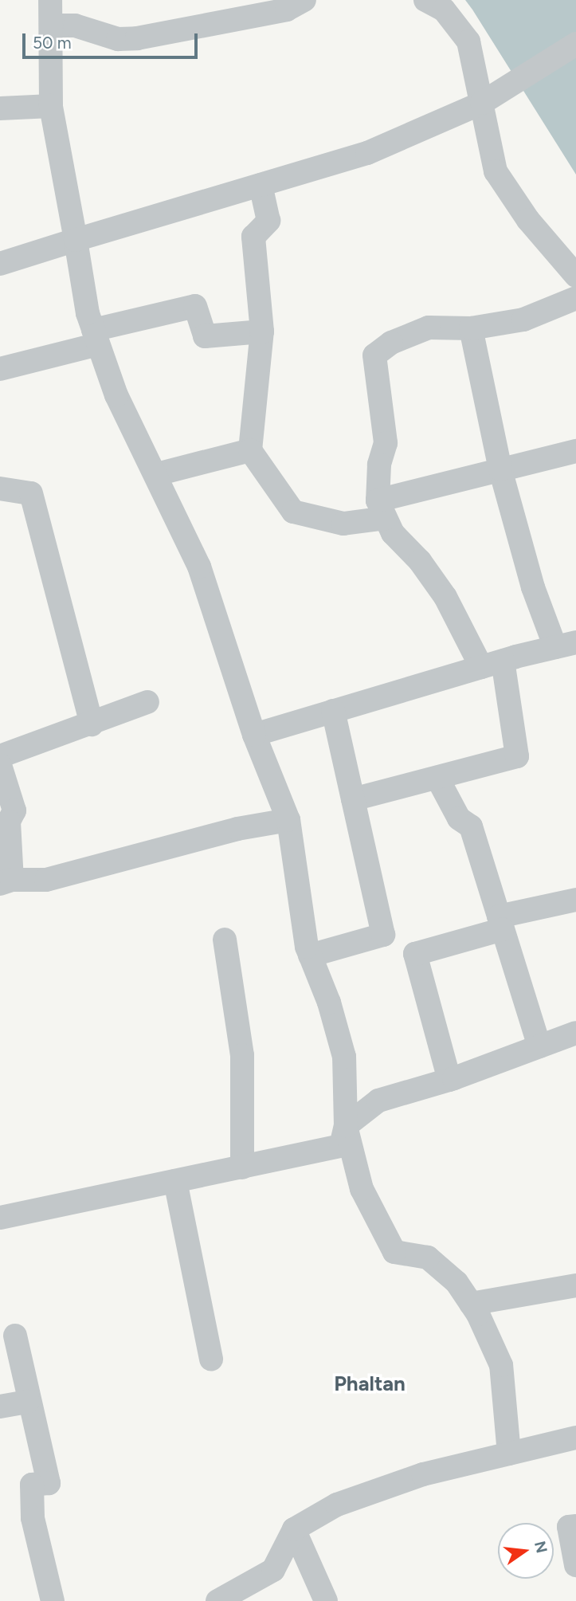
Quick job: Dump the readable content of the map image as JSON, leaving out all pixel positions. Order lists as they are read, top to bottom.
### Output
{
  "districts": ["Phaltan"],
  "scale_bar": "50 m",
  "north": "right"
}
